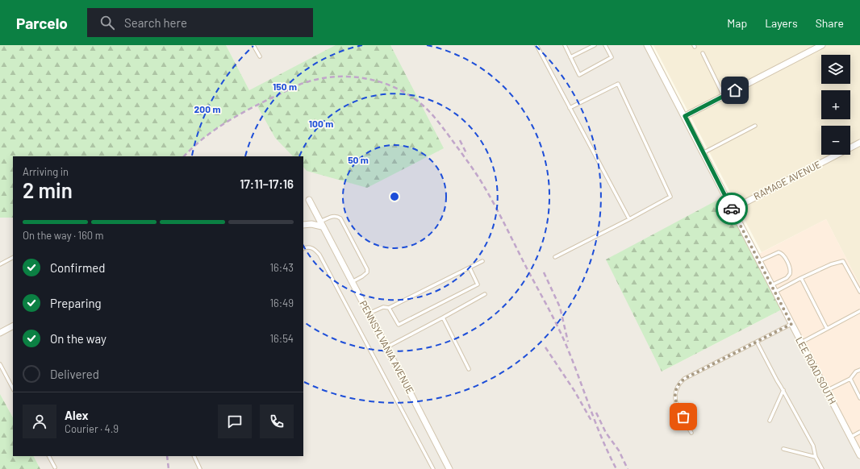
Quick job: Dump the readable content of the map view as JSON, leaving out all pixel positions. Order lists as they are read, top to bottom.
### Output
{
  "streets": {
    "street": ["RAMAGE AVENUE", "PENNSYLVANIA AVENUE", "LEE ROAD SOUTH"]
  },
  "crossings": [
    ["RAMAGE AVENUE", "LEE ROAD SOUTH"]
  ],
  "page": {
    "header": "Parcelo",
    "search": "Search here",
    "nav": ["Map", "Layers", "Share"],
    "map_buttons": ["+", "−"],
    "heading": ["2 min", "Arriving in", "17:11–17:16"],
    "panel": ["Alex", "Courier · 4.9"],
    "bar": "On the way · 160 m",
    "list": [
      ["Confirmed", "16:43"],
      ["Preparing", "16:49"],
      ["On the way", "16:54"],
      "Delivered"
    ]
  },
  "rings": [
    "150 m",
    "200 m",
    "100 m",
    "50 m"
  ]
}
